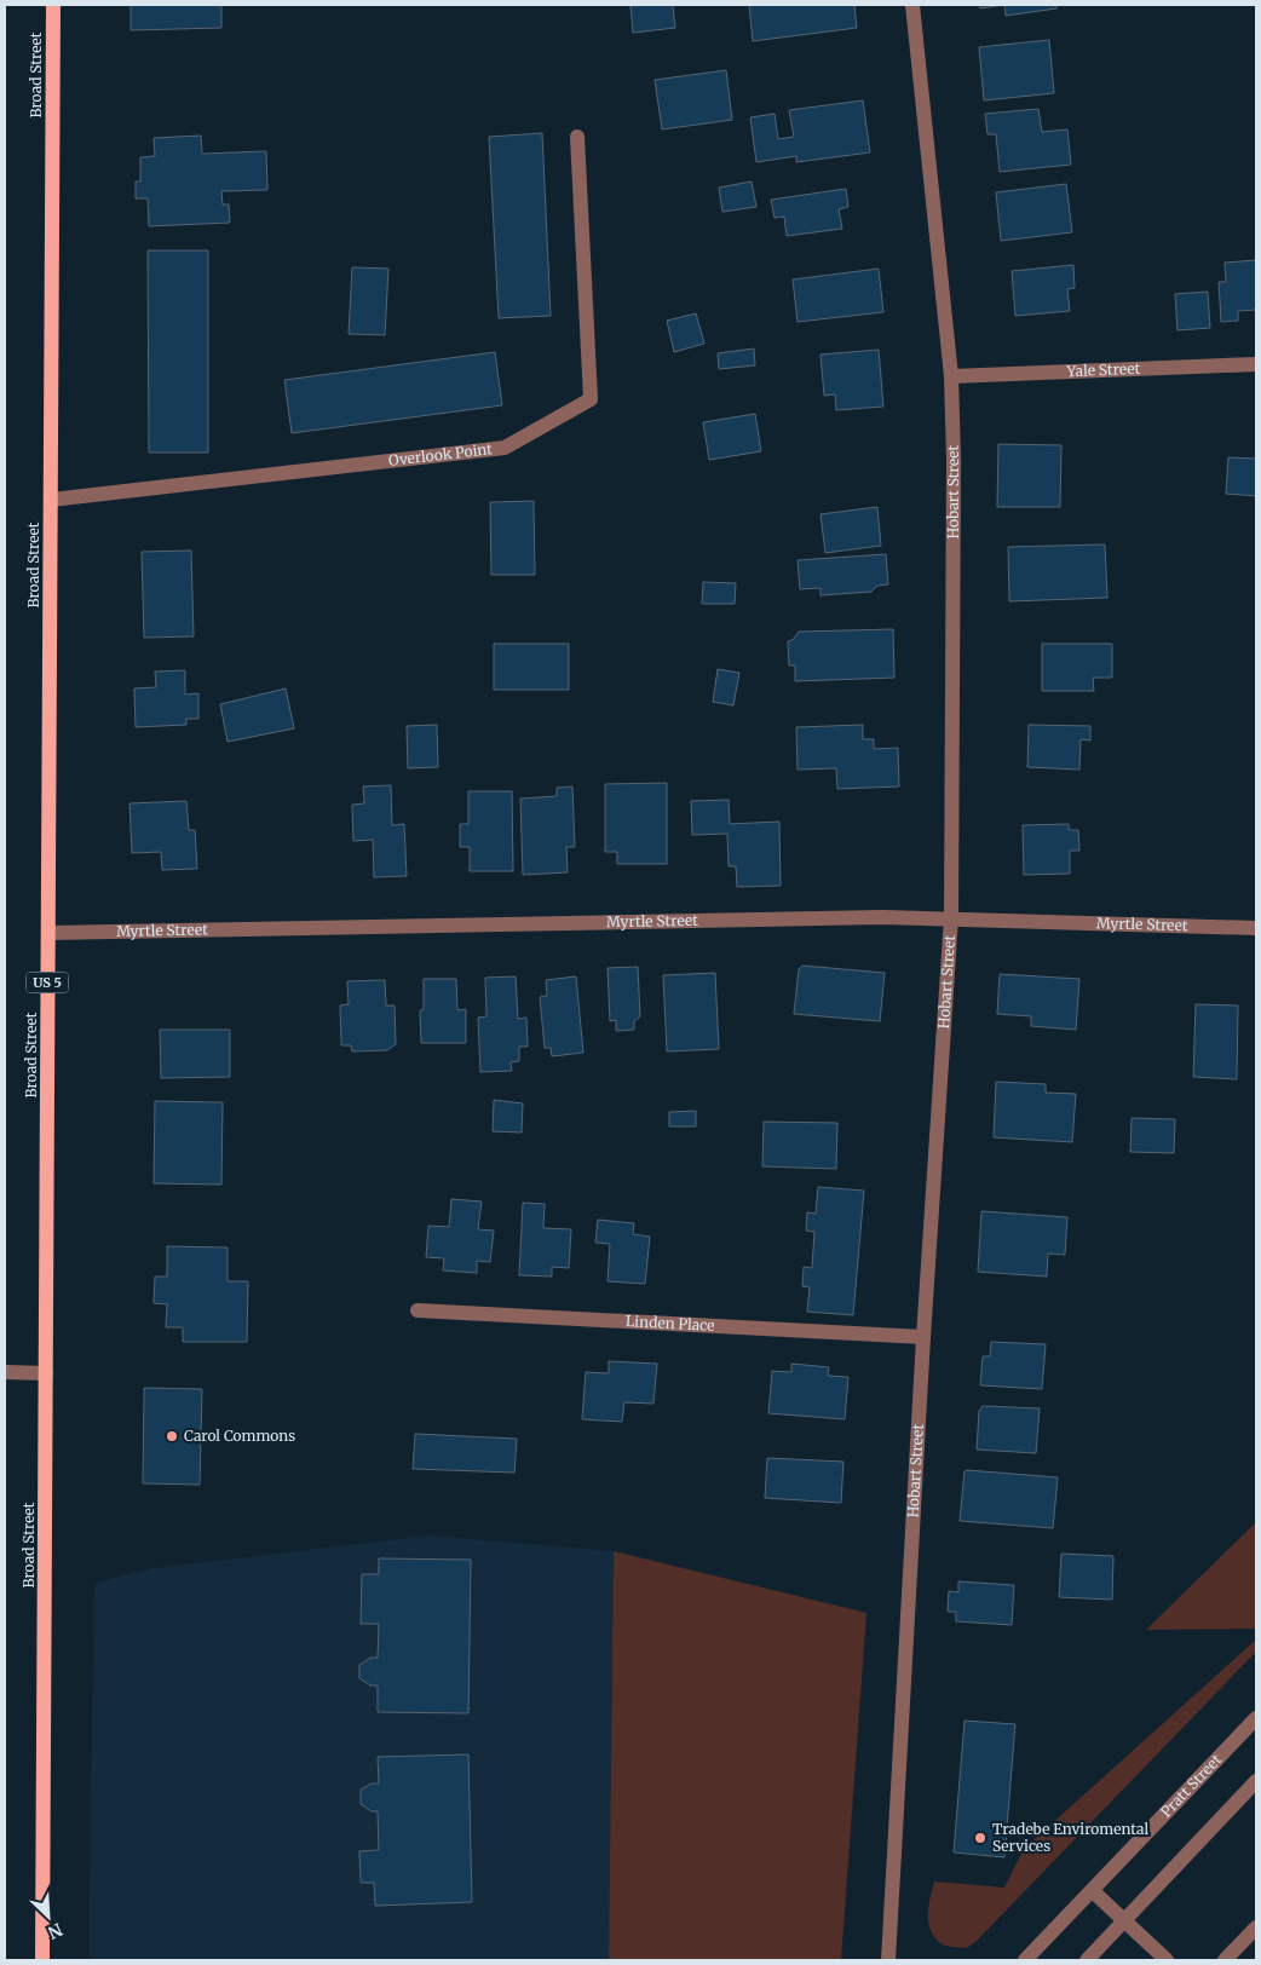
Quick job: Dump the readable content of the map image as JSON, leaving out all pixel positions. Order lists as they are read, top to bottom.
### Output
{
  "streets": {
    "main road": ["Broad Street", "US 5"],
    "street": [
      "Yale Street",
      "Overlook Point",
      "Hobart Street",
      "Myrtle Street",
      "Linden Place",
      "Pratt Street"
    ]
  },
  "crossings": [
    ["Broad Street", "Overlook Point"],
    ["Broad Street", "Myrtle Street"],
    ["Yale Street", "Hobart Street"],
    ["Hobart Street", "Myrtle Street"],
    ["Hobart Street", "Linden Place"]
  ],
  "places": ["Carol Commons", "Tradebe Enviromental Services"],
  "north": "bottom right"
}
